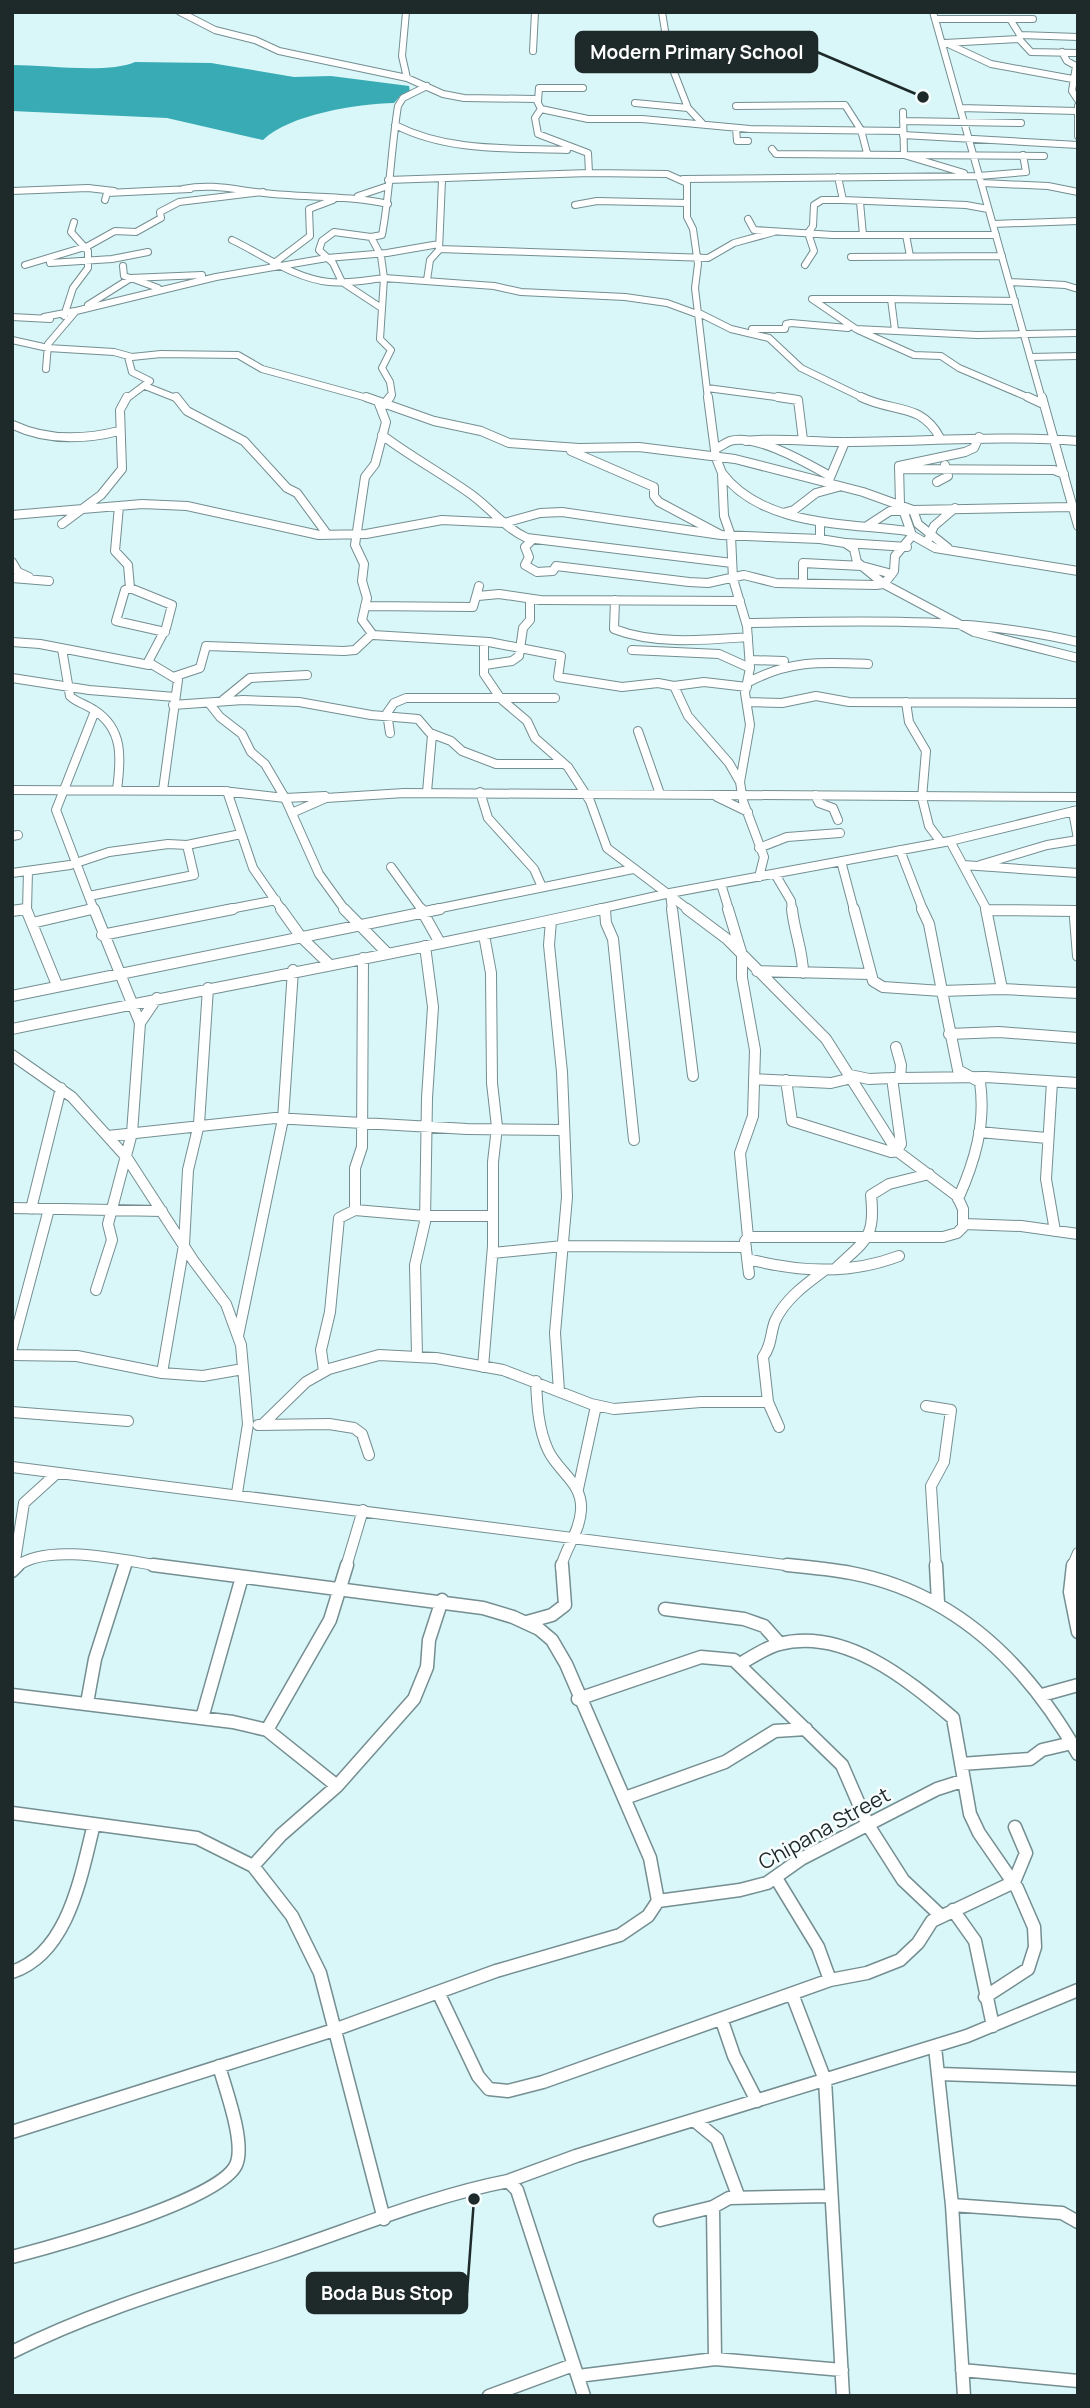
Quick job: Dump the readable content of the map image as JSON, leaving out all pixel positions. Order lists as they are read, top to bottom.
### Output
{
  "streets": {
    "street": ["Chipana Street"]
  },
  "places": ["Modern Primary School", "Boda Bus Stop"]
}
